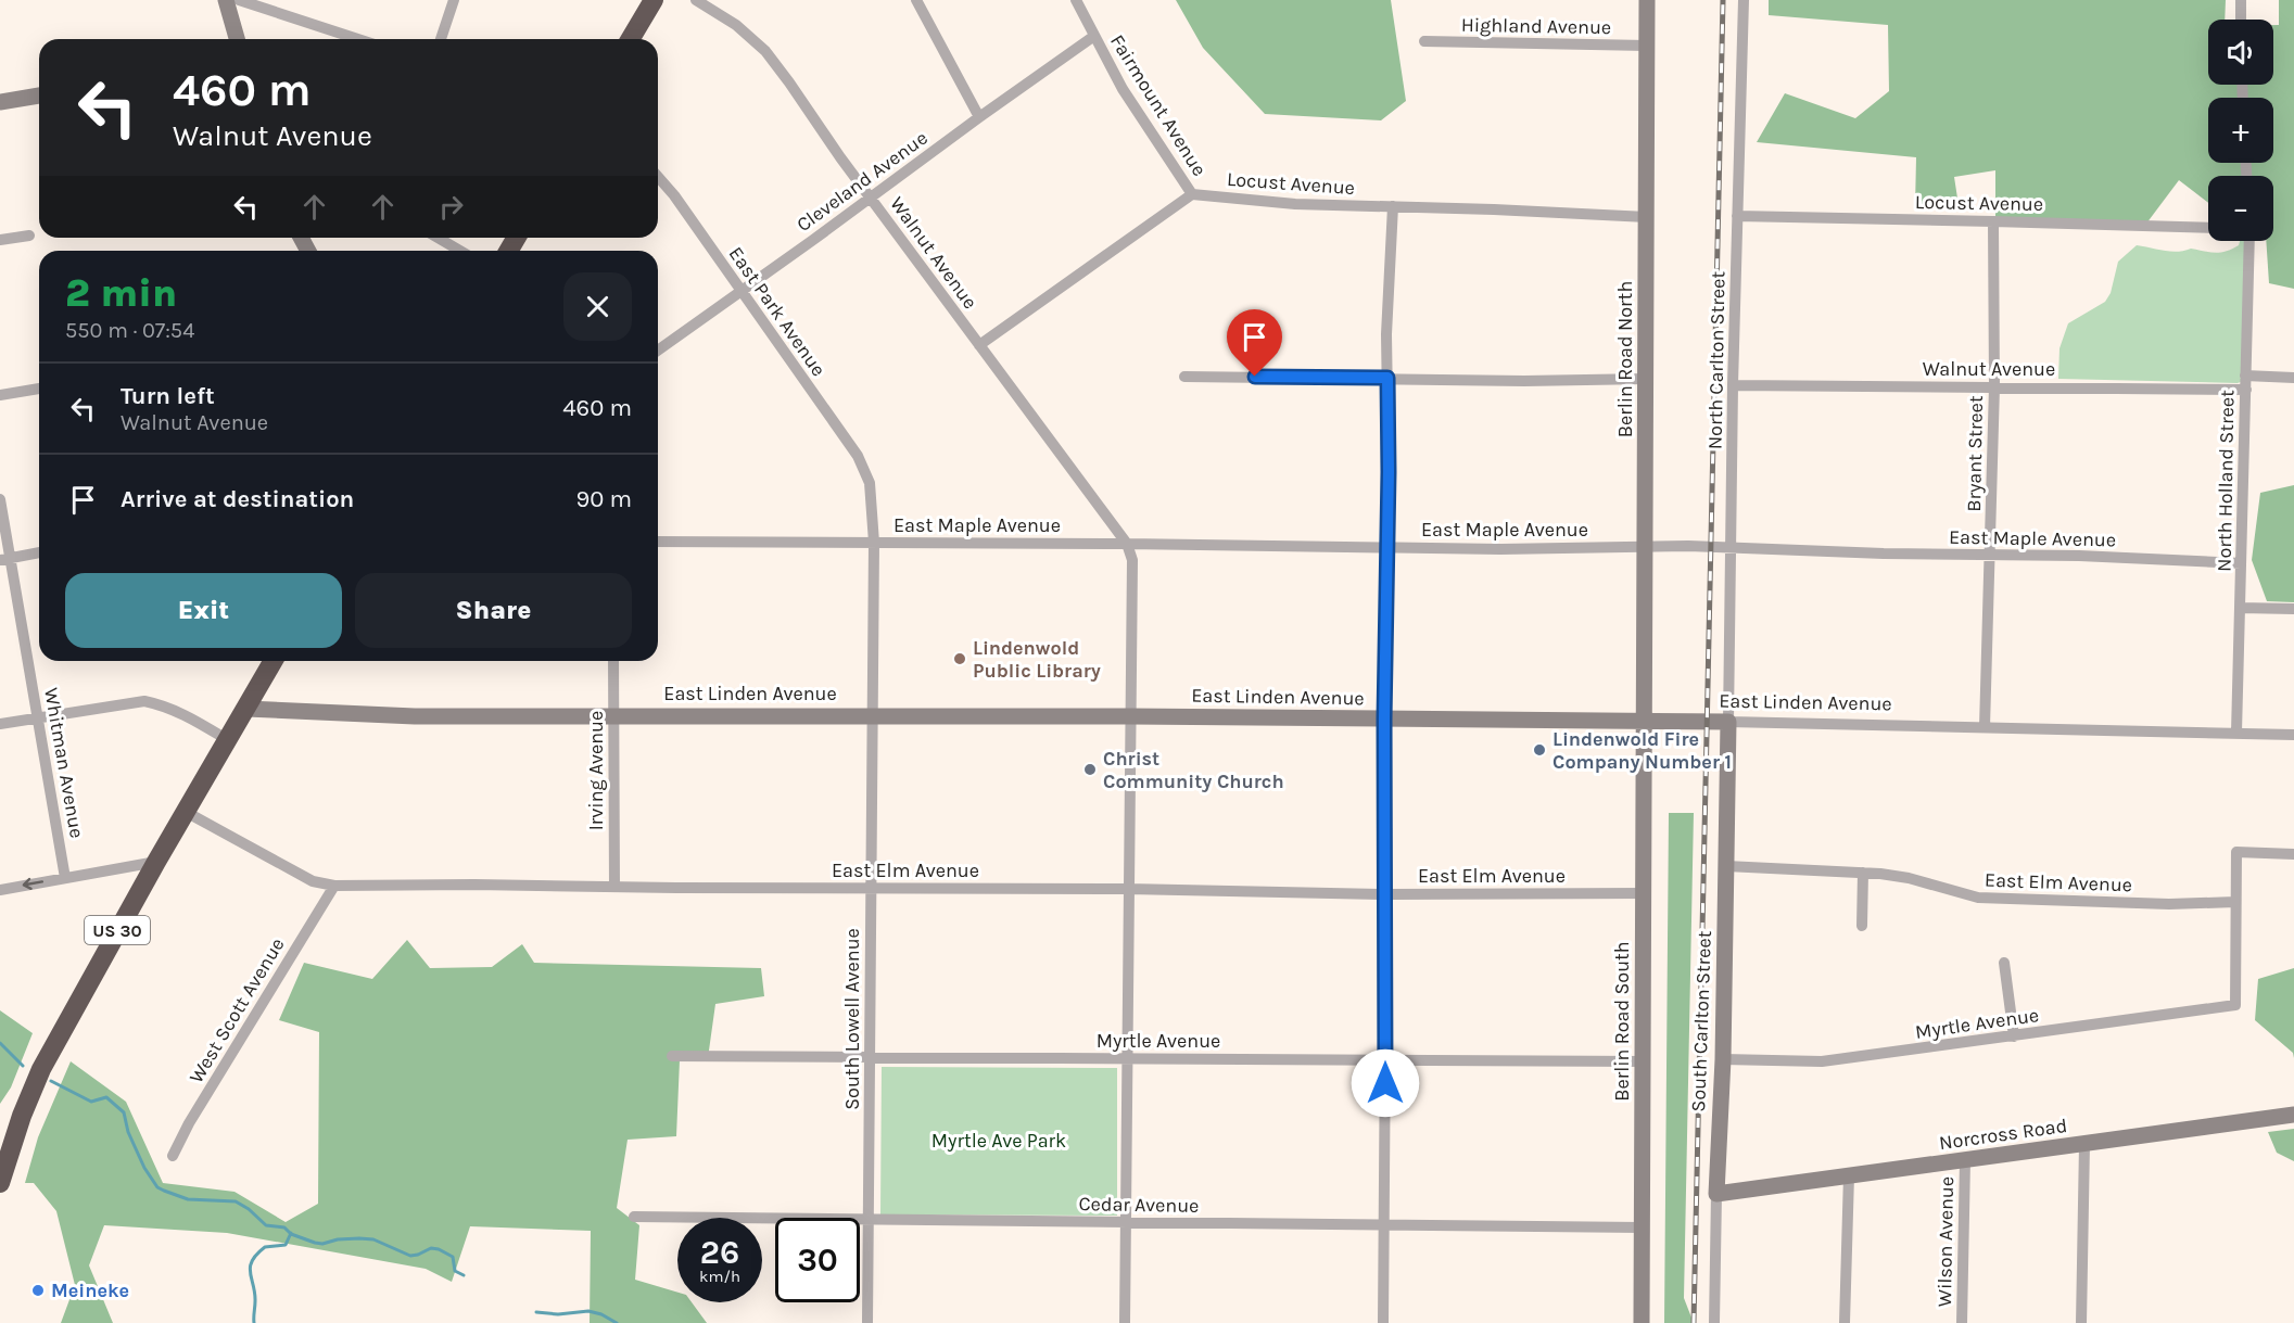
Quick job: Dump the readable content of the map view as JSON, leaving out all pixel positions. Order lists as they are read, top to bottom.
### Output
{
  "streets": {
    "highway": ["US 30"],
    "street": [
      "Highland Avenue",
      "Fairmount Avenue",
      "Cleveland Avenue",
      "Locust Avenue",
      "Walnut Avenue",
      "East Park Avenue",
      "Berlin Road North",
      "North Carlton Street",
      "Bryant Street",
      "North Holland Street",
      "East Maple Avenue",
      "East Linden Avenue",
      "Whitman Avenue",
      "Irving Avenue",
      "East Elm Avenue",
      "West Scott Avenue",
      "South Lowell Avenue",
      "Berlin Road South",
      "South Carlton Street",
      "Myrtle Avenue",
      "Norcross Road",
      "Cedar Avenue",
      "Wilson Avenue"
    ]
  },
  "crossings": [
    ["Highland Avenue", "Berlin Road North"],
    ["Fairmount Avenue", "Cleveland Avenue"],
    ["Fairmount Avenue", "Locust Avenue"],
    ["Cleveland Avenue", "Walnut Avenue"],
    ["Cleveland Avenue", "East Park Avenue"],
    ["Locust Avenue", "Berlin Road North"],
    ["Locust Avenue", "North Carlton Street"],
    ["Locust Avenue", "Bryant Street"],
    ["Walnut Avenue", "North Carlton Street"],
    ["Walnut Avenue", "Bryant Street"],
    ["Walnut Avenue", "North Holland Street"],
    ["Walnut Avenue", "East Maple Avenue"],
    ["East Park Avenue", "South Lowell Avenue"],
    ["Berlin Road North", "East Maple Avenue"],
    ["Berlin Road North", "East Linden Avenue"],
    ["Berlin Road North", "Berlin Road South"],
    ["North Carlton Street", "East Maple Avenue"],
    ["North Carlton Street", "East Linden Avenue"],
    ["North Carlton Street", "South Carlton Street"],
    ["Bryant Street", "East Maple Avenue"],
    ["Bryant Street", "East Linden Avenue"],
    ["North Holland Street", "East Maple Avenue"],
    ["North Holland Street", "East Linden Avenue"],
    ["East Maple Avenue", "South Lowell Avenue"],
    ["East Linden Avenue", "Irving Avenue"],
    ["East Linden Avenue", "US 30"],
    ["East Linden Avenue", "South Lowell Avenue"],
    ["East Linden Avenue", "Berlin Road South"],
    ["East Linden Avenue", "South Carlton Street"],
    ["Irving Avenue", "East Elm Avenue"],
    ["East Elm Avenue", "US 30"],
    ["East Elm Avenue", "West Scott Avenue"],
    ["East Elm Avenue", "South Lowell Avenue"],
    ["East Elm Avenue", "Berlin Road South"],
    ["East Elm Avenue", "South Carlton Street"],
    ["East Elm Avenue", "Myrtle Avenue"],
    ["South Lowell Avenue", "Myrtle Avenue"],
    ["South Lowell Avenue", "Cedar Avenue"],
    ["Berlin Road South", "Myrtle Avenue"],
    ["Berlin Road South", "Cedar Avenue"],
    ["South Carlton Street", "Myrtle Avenue"],
    ["South Carlton Street", "Norcross Road"],
    ["Norcross Road", "Wilson Avenue"]
  ],
  "parks": ["Myrtle Ave Park"],
  "places": [
    "Lindenwold Public Library",
    "Lindenwold Fire Company Number 1",
    "Christ Community Church",
    "Meineke"
  ],
  "page": {
    "map_buttons": ["+", "−"],
    "turn": ["460 m", "Walnut Avenue"],
    "heading": ["2 min", "550 m · 07:54"],
    "list": [
      {
        "name": "Turn left",
        "note": "Walnut Avenue",
        "value": "460 m"
      },
      {
        "name": "Arrive at destination",
        "value": "90 m"
      }
    ],
    "buttons": ["Exit", "Share"],
    "speed": "26 km/h",
    "limit": "30"
  }
}
